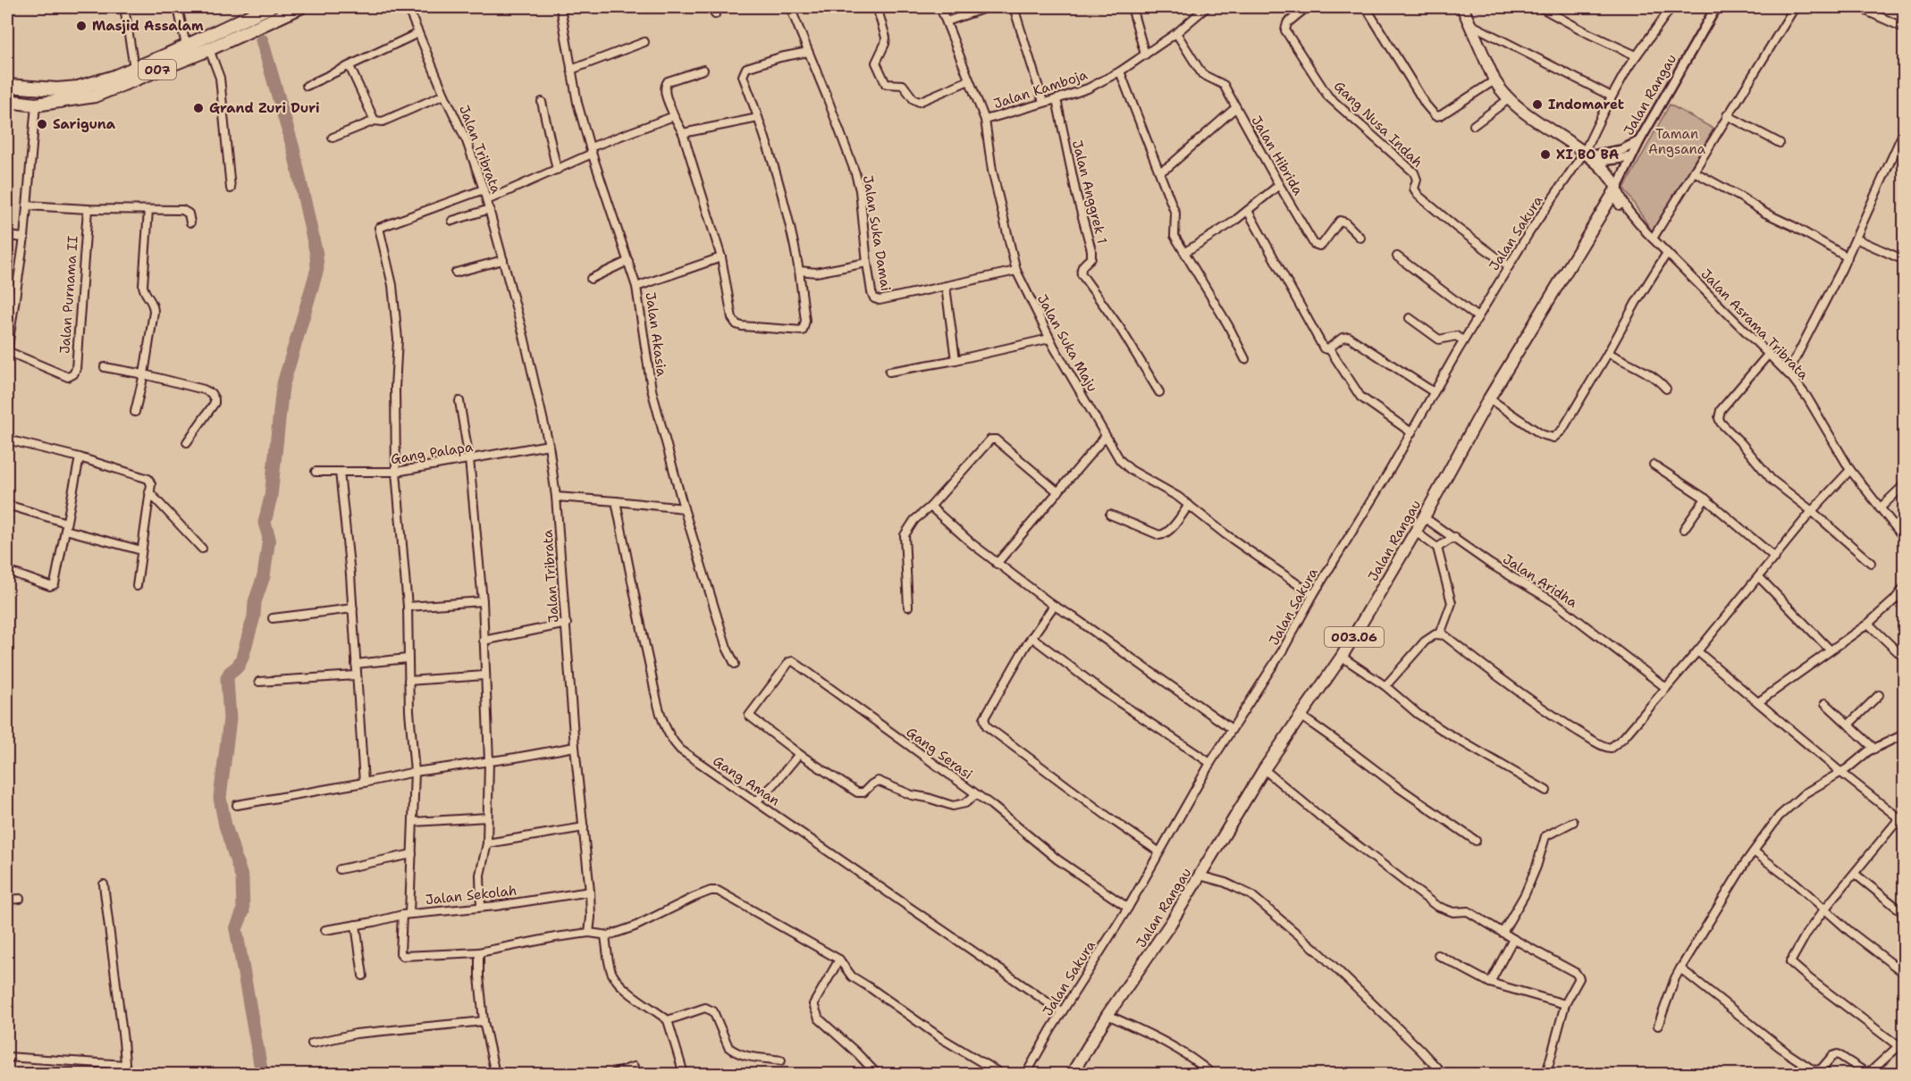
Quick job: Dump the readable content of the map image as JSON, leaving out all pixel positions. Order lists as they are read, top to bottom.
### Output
{
  "streets": {
    "highway": ["007"],
    "main road": ["Jalan Rangau", "003.06"],
    "street": [
      "Jalan Kamboja",
      "Gang Nusa Indah",
      "Jalan Tribrata",
      "Jalan Hibrida",
      "Jalan Anggrek 1",
      "Jalan Suka Damai",
      "Jalan Sakura",
      "Jalan Purnama II",
      "Jalan Asrama Tribrata",
      "Jalan Akasia",
      "Jalan Suka Maju",
      "Gang Palapa",
      "Jalan Aridha",
      "Gang Serasi",
      "Gang Aman",
      "Jalan Sekolah"
    ]
  },
  "crossings": [
    ["Jalan Kamboja", "Jalan Hibrida"],
    ["Jalan Kamboja", "Jalan Anggrek 1"],
    ["Jalan Kamboja", "Jalan Suka Maju"],
    ["Jalan Rangau", "Jalan Asrama Tribrata"],
    ["Jalan Rangau", "Jalan Aridha"],
    ["Gang Nusa Indah", "Jalan Sakura"],
    ["Jalan Tribrata", "Gang Palapa"],
    ["Jalan Tribrata", "Jalan Sekolah"],
    ["Jalan Suka Damai", "Jalan Suka Maju"],
    ["Jalan Sakura", "Jalan Suka Maju"],
    ["Jalan Sakura", "Gang Serasi"],
    ["Jalan Sakura", "Gang Aman"]
  ],
  "parks": ["Taman Angsana"],
  "places": [
    "Masjid Assalam",
    "Indomaret",
    "Grand Zuri Duri",
    "Sariguna",
    "XI BO BA"
  ]
}
